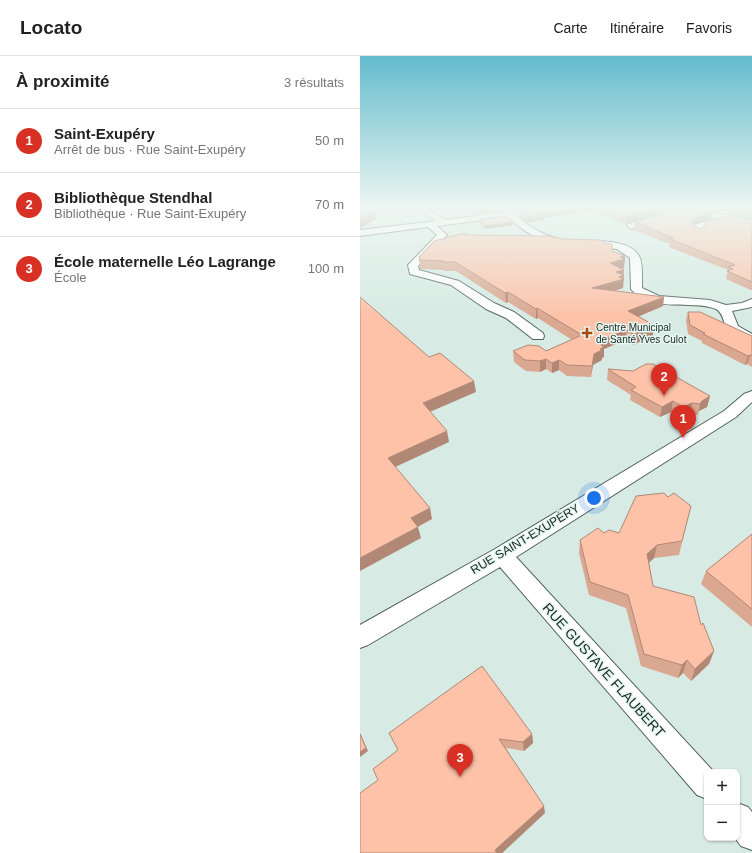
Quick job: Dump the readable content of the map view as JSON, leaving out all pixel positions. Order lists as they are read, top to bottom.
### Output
{
  "streets": {
    "street": ["RUE SAINT-EXUPÉRY", "RUE GUSTAVE FLAUBERT"]
  },
  "crossings": [
    ["RUE SAINT-EXUPÉRY", "RUE GUSTAVE FLAUBERT"]
  ],
  "places": {
    "health": ["Centre Municipal de Santé Yves Culot"]
  },
  "page": {
    "header": "Locato",
    "nav": ["Carte", "Itinéraire", "Favoris"],
    "heading": ["À proximité", "3 résultats"],
    "list": [
      {
        "mark": "1",
        "name": "Saint-Exupéry",
        "note": "Arrêt de bus · Rue Saint-Exupéry",
        "value": "50 m"
      },
      {
        "mark": "2",
        "name": "Bibliothèque Stendhal",
        "note": "Bibliothèque · Rue Saint-Exupéry",
        "value": "70 m"
      },
      {
        "mark": "3",
        "name": "École maternelle Léo Lagrange",
        "note": "École",
        "value": "100 m"
      }
    ],
    "pins": ["2", "1", "3"],
    "map_buttons": ["+", "−"]
  }
}
